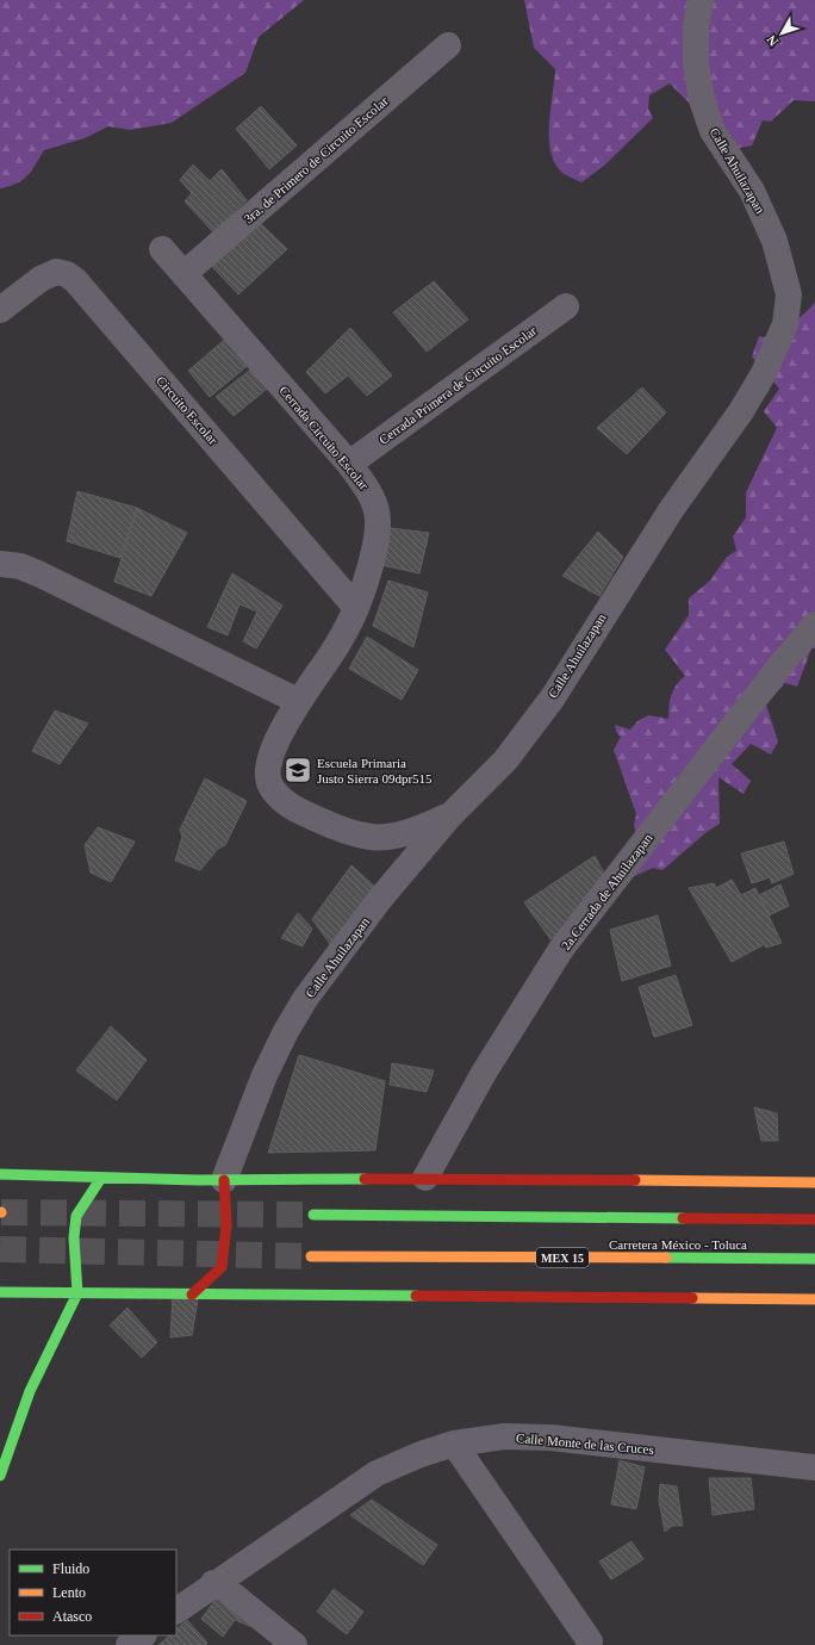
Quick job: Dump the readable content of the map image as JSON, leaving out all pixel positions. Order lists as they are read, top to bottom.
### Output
{
  "streets": {
    "street": [
      "3ra. de Primero de Circuito Escolar",
      "Calle Ahuilazapan",
      "Cerrada Primera de Circuito Escolar",
      "Circuito Escolar",
      "Cerrada Circuito Escolar",
      "2a.Cerrada de Ahuilazapan",
      "Carretera México - Toluca",
      "MEX 15",
      "Calle Monte de las Cruces"
    ]
  },
  "crossings": [
    ["3ra. de Primero de Circuito Escolar", "Cerrada Circuito Escolar"],
    ["Calle Ahuilazapan", "Cerrada Circuito Escolar"],
    ["Cerrada Primera de Circuito Escolar", "Cerrada Circuito Escolar"],
    ["Circuito Escolar", "Cerrada Circuito Escolar"]
  ],
  "places": {
    "school or university": ["Escuela Primaria Justo Sierra 09dpr515"]
  },
  "legend": ["Fluido", "Lento", "Atasco"],
  "north": "bottom left"
}
